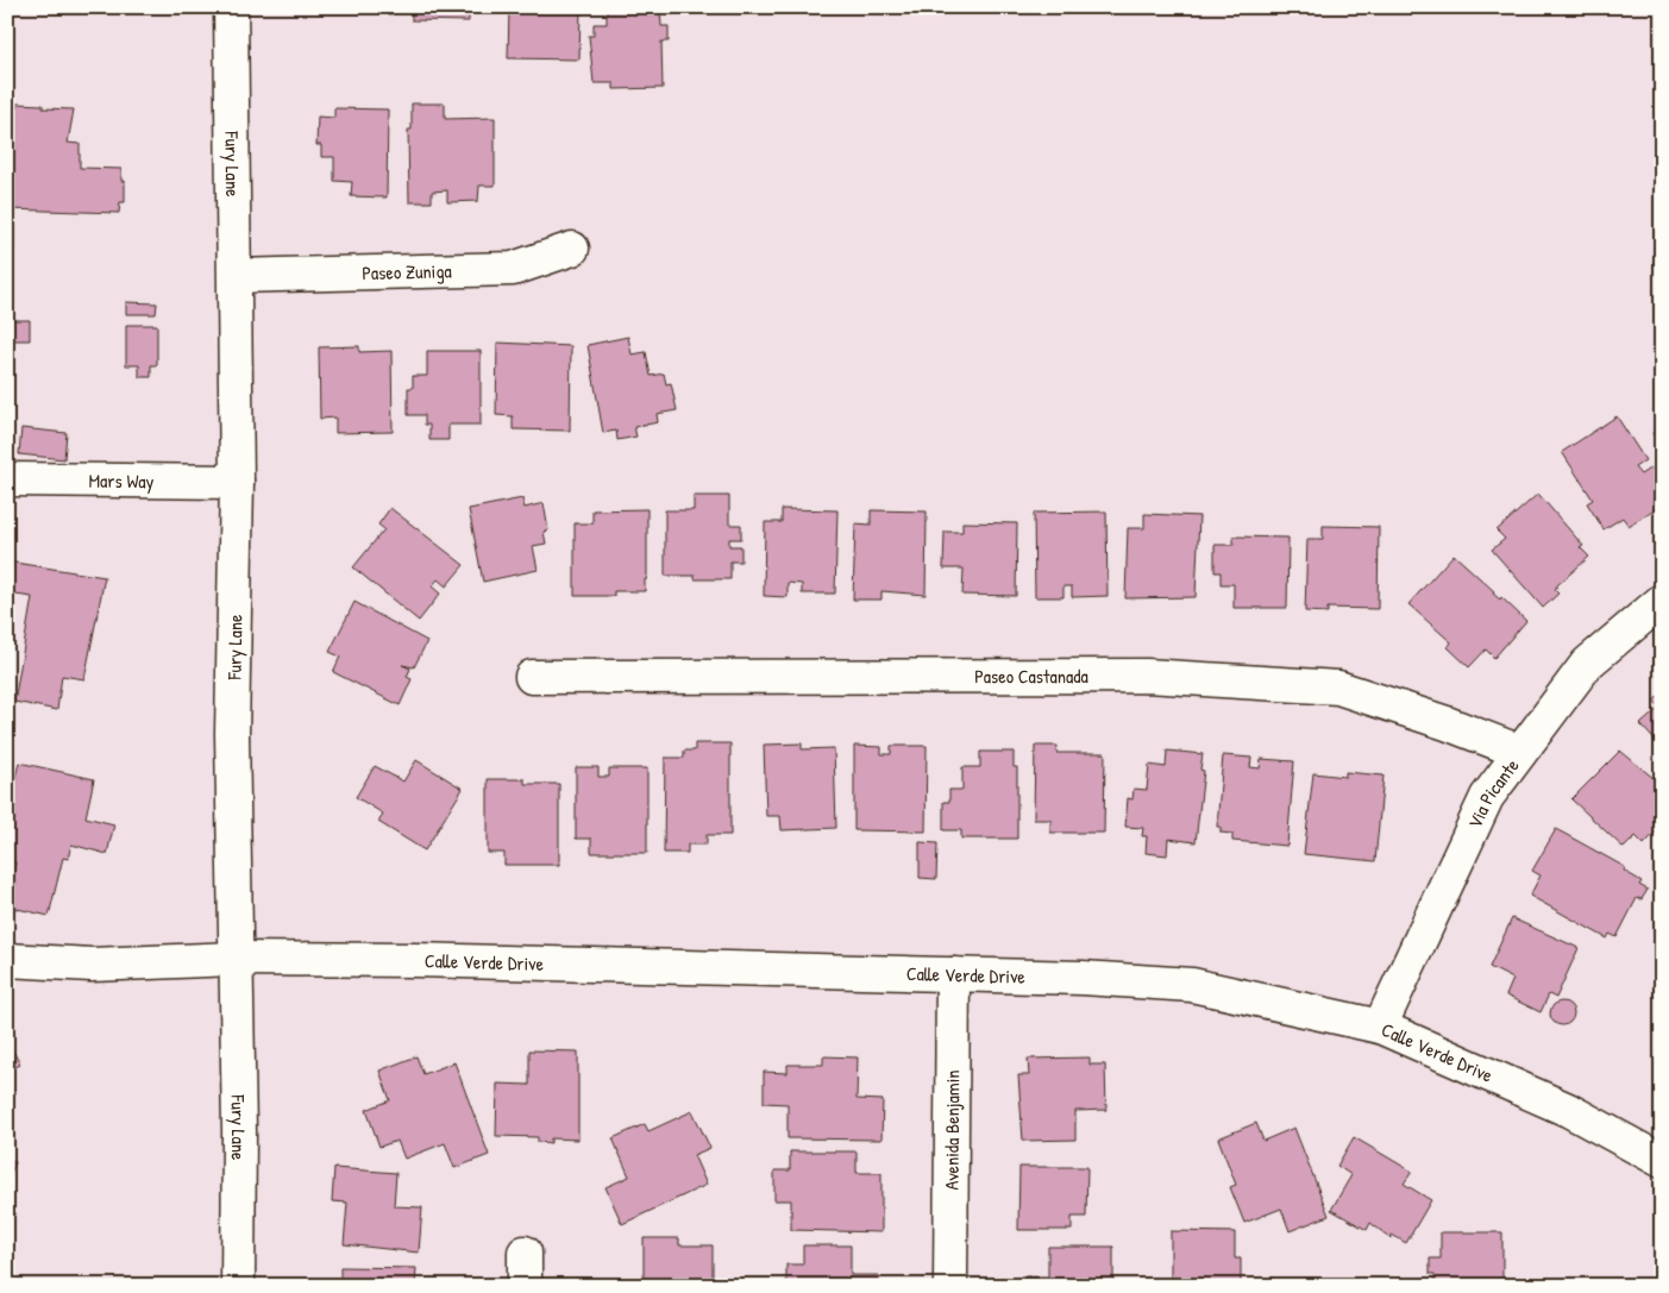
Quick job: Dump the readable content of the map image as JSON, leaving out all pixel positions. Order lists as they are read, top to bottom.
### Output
{
  "streets": {
    "main road": [
      "Fury Lane",
      "Paseo Zuniga",
      "Mars Way",
      "Paseo Castanada",
      "Via Picante",
      "Calle Verde Drive",
      "Avenida Benjamin"
    ]
  },
  "crossings": [
    ["Fury Lane", "Paseo Zuniga"],
    ["Fury Lane", "Mars Way"],
    ["Fury Lane", "Calle Verde Drive"],
    ["Paseo Castanada", "Via Picante"],
    ["Via Picante", "Calle Verde Drive"],
    ["Calle Verde Drive", "Avenida Benjamin"]
  ]
}
